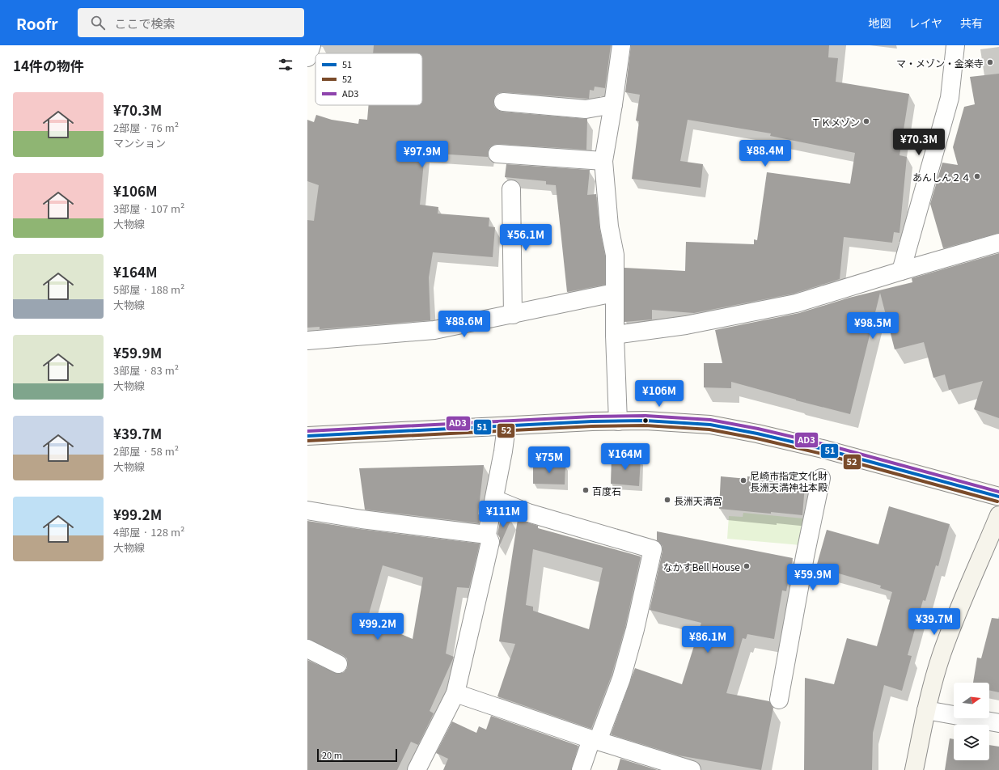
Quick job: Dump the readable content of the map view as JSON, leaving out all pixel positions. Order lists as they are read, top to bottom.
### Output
{
  "places": [
    "マ・メゾン・金楽寺",
    "ＴＫメゾン",
    "あんしん２４",
    "尼崎市指定文化財 長洲天満神社本殿",
    "百度石",
    "長洲天満宮",
    "なかすBell House"
  ],
  "lines": ["transit line AD3", "transit line 51", "transit line 52"],
  "legend": ["51", "52", "AD3"],
  "scale_bar": "20 m",
  "north": "right",
  "page": {
    "header": "Roofr",
    "search": "ここで検索",
    "nav": ["地図", "レイヤ", "共有"],
    "heading": "14件の物件",
    "list": [
      {
        "name": "¥70.3M",
        "note": "2部屋 · 76 m² · マンション"
      },
      {
        "name": "¥106M",
        "note": "3部屋 · 107 m² · 大物線"
      },
      {
        "name": "¥164M",
        "note": "5部屋 · 188 m² · 大物線"
      },
      {
        "name": "¥59.9M",
        "note": "3部屋 · 83 m² · 大物線"
      },
      {
        "name": "¥39.7M",
        "note": "2部屋 · 58 m² · 大物線"
      },
      {
        "name": "¥99.2M",
        "note": "4部屋 · 128 m² · 大物線"
      }
    ],
    "price": [
      "¥70.3M",
      "¥88.4M",
      "¥97.9M",
      "¥56.1M",
      "¥88.6M",
      "¥98.5M",
      "¥106M",
      "¥164M",
      "¥75M",
      "¥111M",
      "¥59.9M",
      "¥39.7M",
      "¥99.2M",
      "¥86.1M"
    ],
    "scale": "20 m"
  }
}
